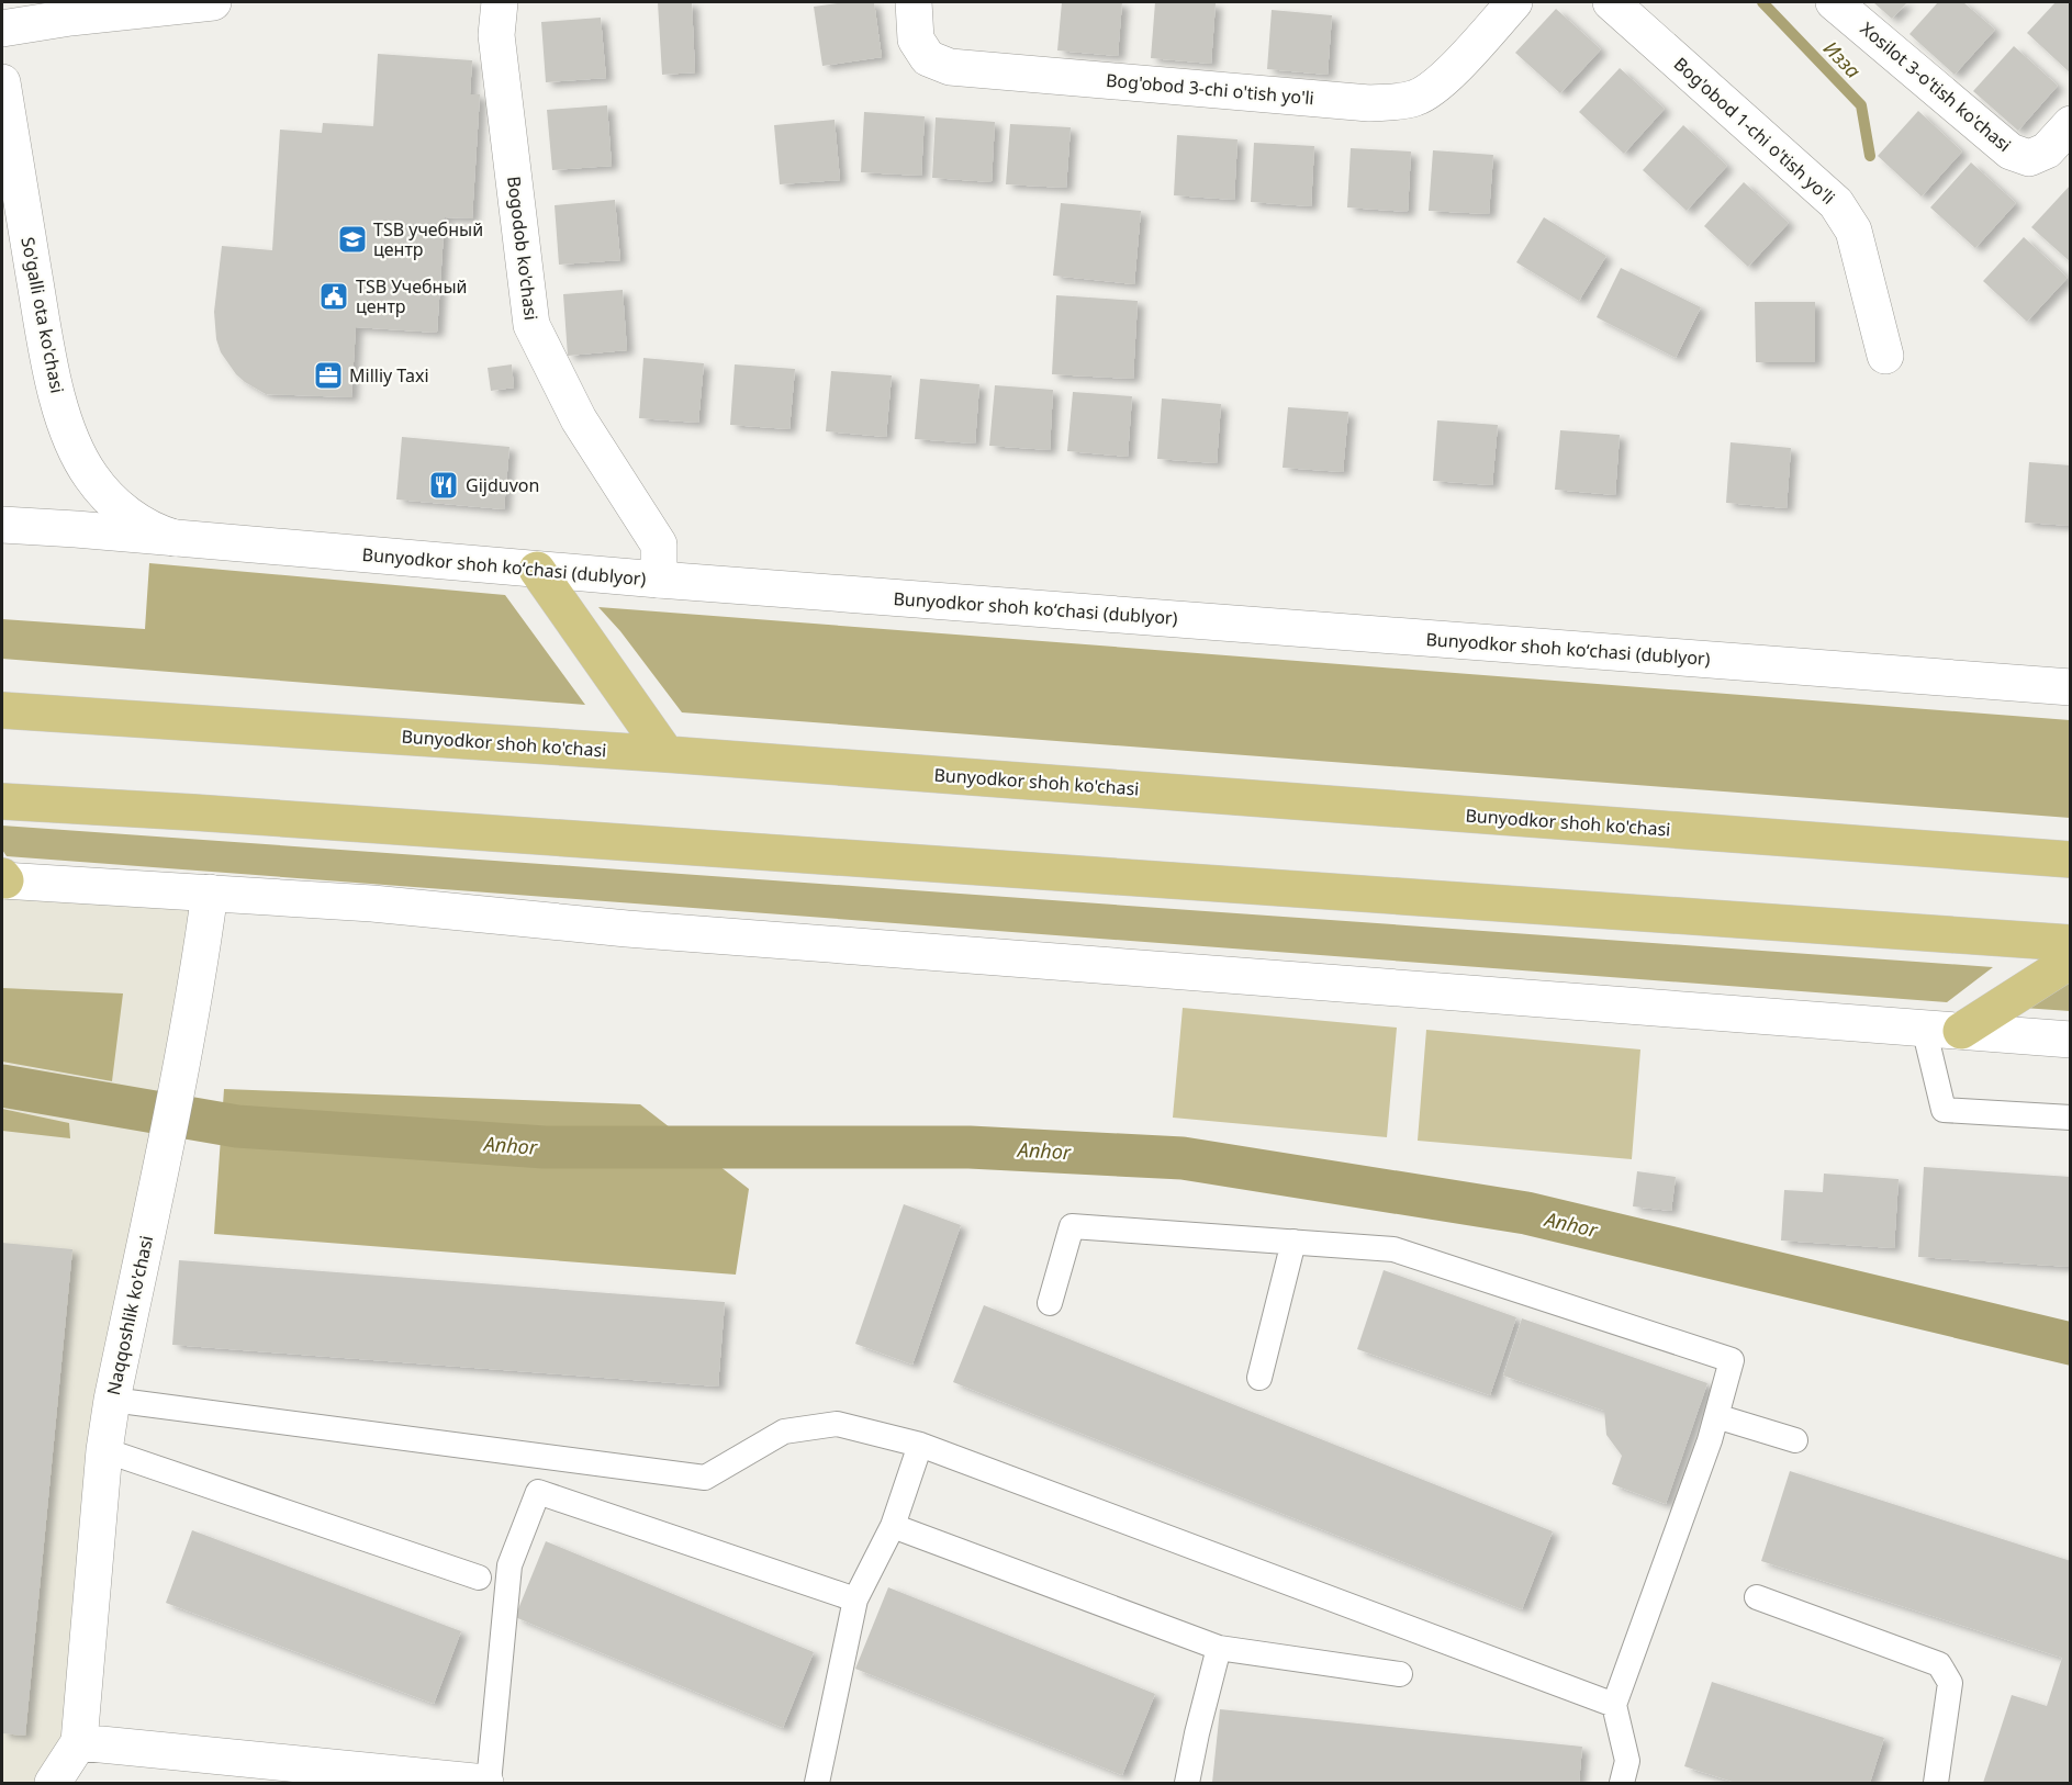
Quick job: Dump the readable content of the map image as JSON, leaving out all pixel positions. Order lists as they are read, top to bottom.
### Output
{
  "streets": {
    "main road": ["Bunyodkor shoh ko'chasi"],
    "street": [
      "Xosilot 3-o'tish ko'chasi",
      "Bog'obod 3-chi o'tish yo'li",
      "Bog'obod 1-chi o'tish yo'li",
      "Bogodob ko'chasi",
      "So'galli ota ko'chasi",
      "Bunyodkor shoh koʻchasi (dublyor)",
      "Naqqoshlik ko'chasi"
    ]
  },
  "crossings": [
    ["Bogodob ko'chasi", "Bunyodkor shoh koʻchasi (dublyor)"],
    ["So'galli ota ko'chasi", "Bunyodkor shoh koʻchasi (dublyor)"]
  ],
  "water": ["Изза", "Anhor"],
  "places": {
    "school or university": ["TSB учебный центр"],
    "public building": ["TSB Учебный центр"],
    "office": ["Milliy Taxi"],
    "restaurant": ["Gijduvon"]
  }
}
